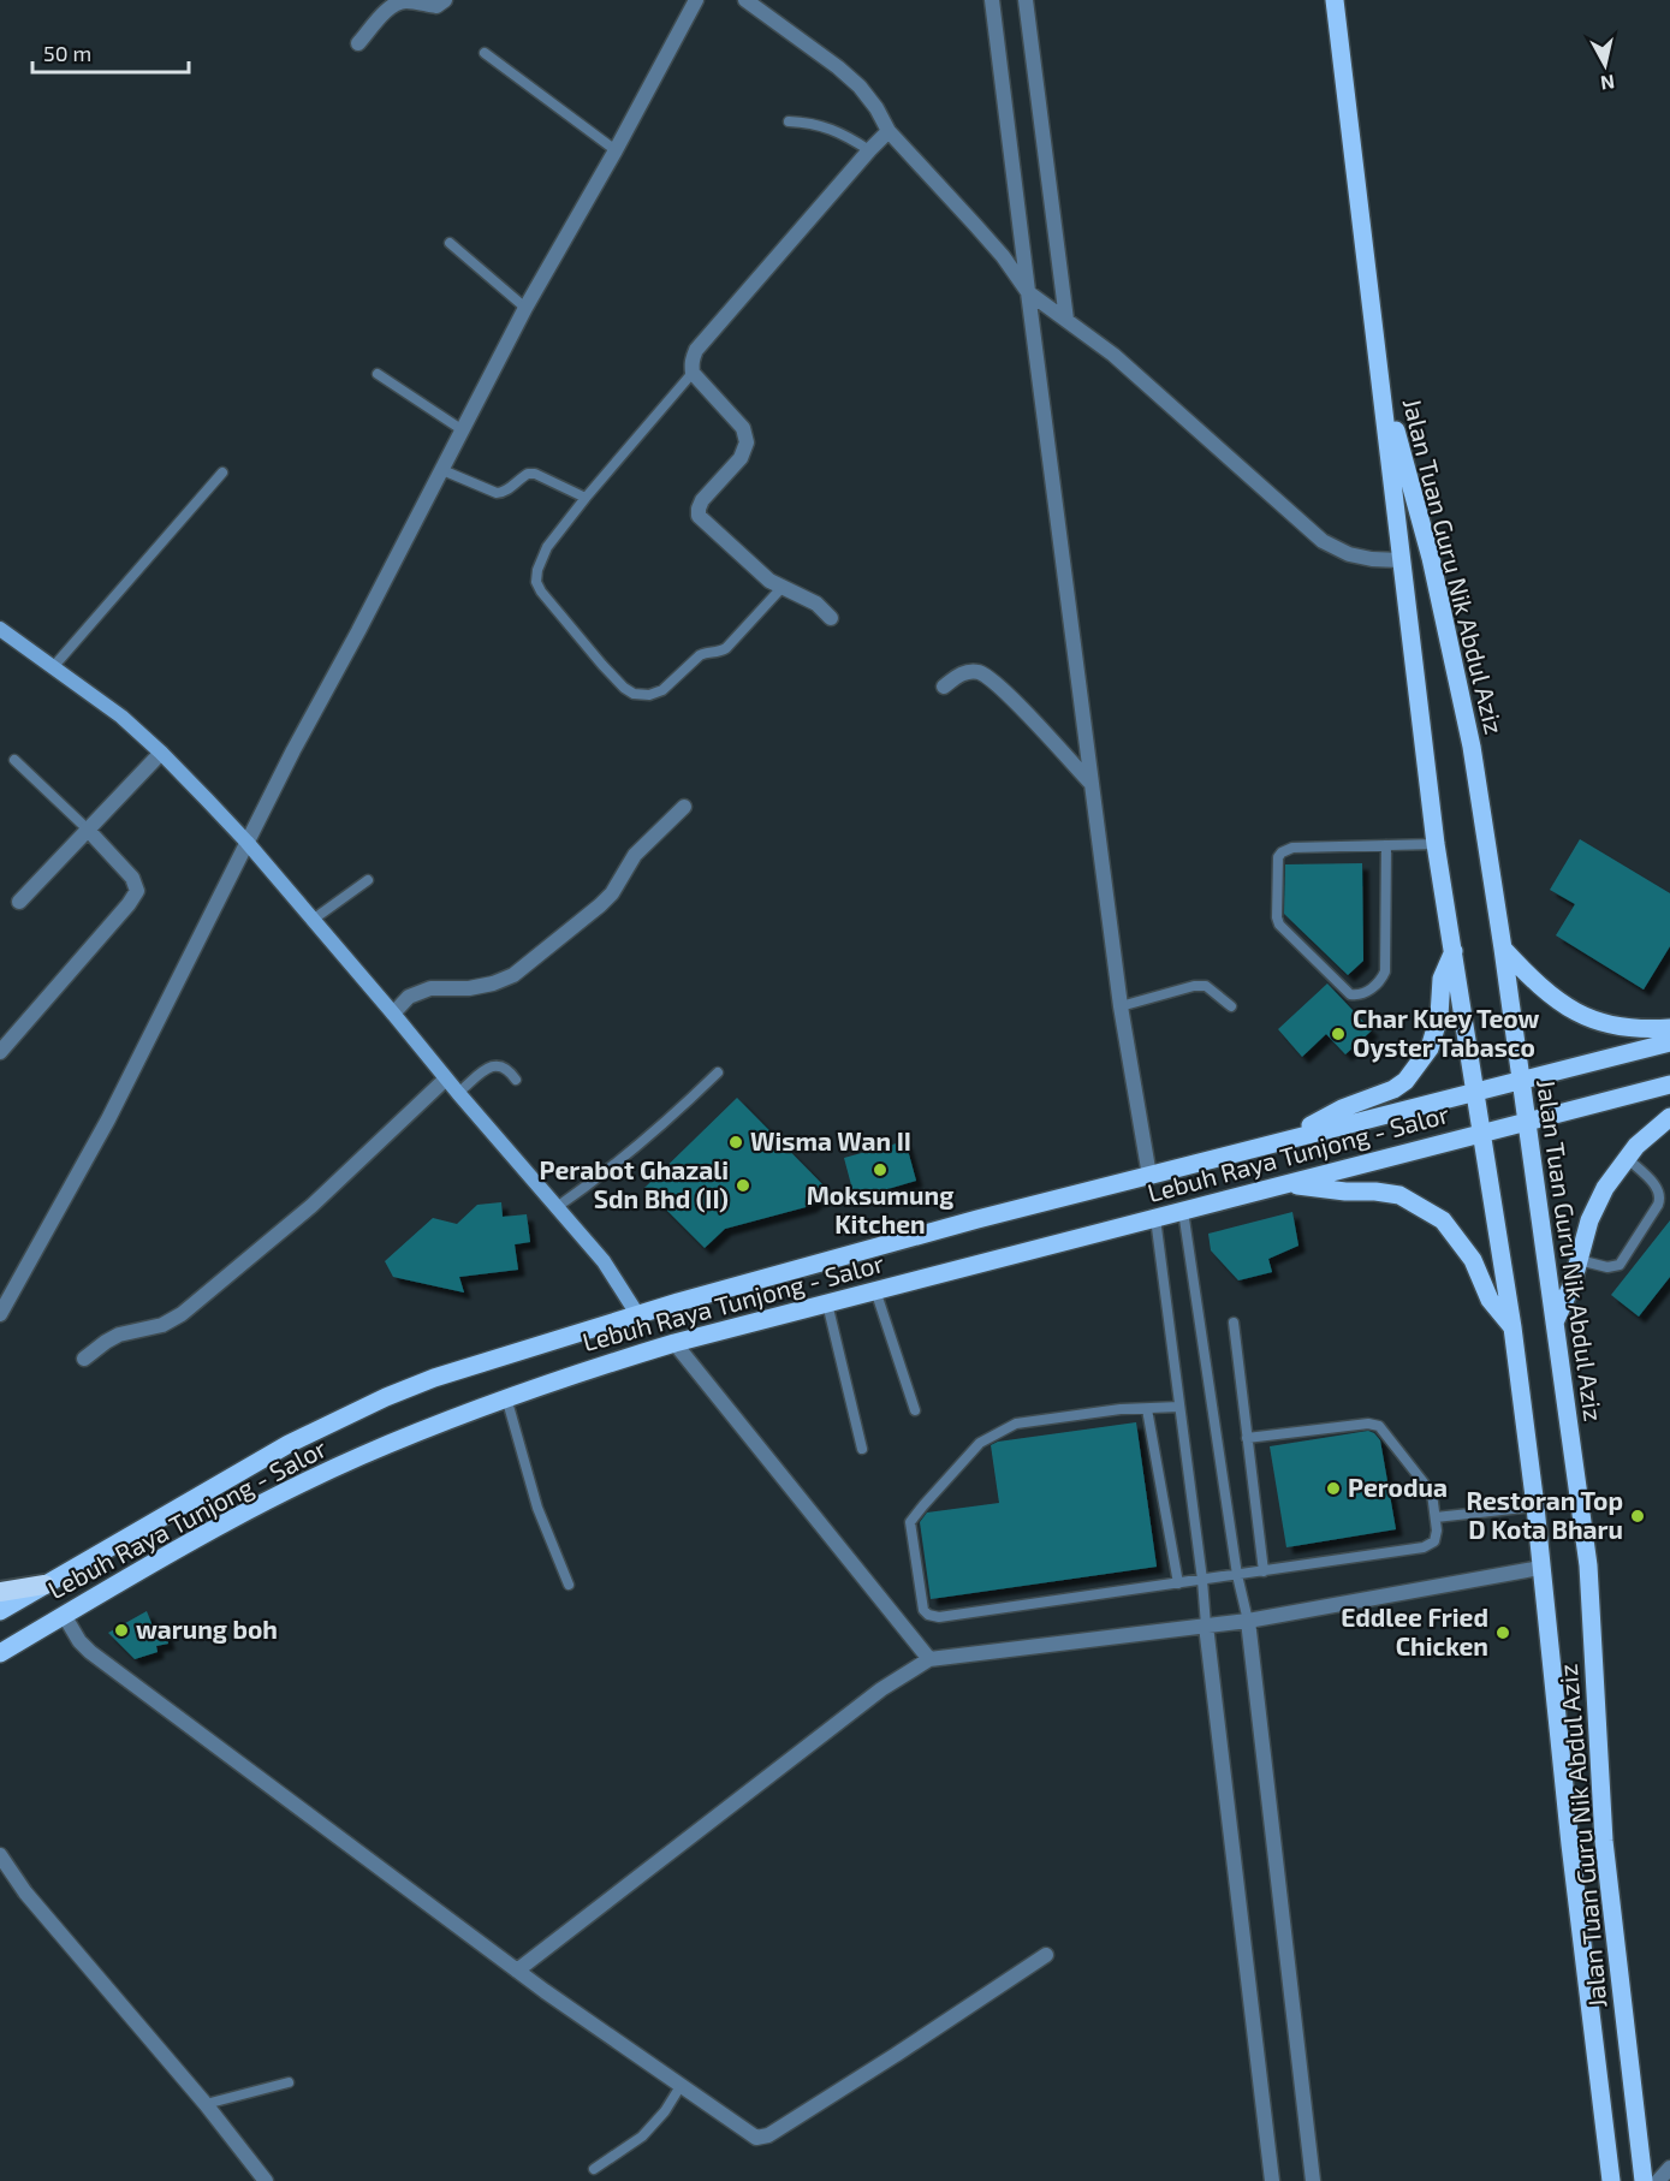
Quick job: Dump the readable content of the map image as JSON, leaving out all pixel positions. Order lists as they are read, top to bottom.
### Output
{
  "streets": {
    "main road": ["Jalan Tuan Guru Nik Abdul Aziz", "Lebuh Raya Tunjong - Salor"]
  },
  "crossings": [
    ["Jalan Tuan Guru Nik Abdul Aziz", "Lebuh Raya Tunjong - Salor"]
  ],
  "places": [
    "Char Kuey Teow Oyster Tabasco",
    "Wisma Wan II",
    "Moksumung Kitchen",
    "Perabot Ghazali Sdn Bhd (II)",
    "Perodua",
    "Restoran Top D Kota Bharu",
    "warung boh",
    "Eddlee Fried Chicken"
  ],
  "scale_bar": "50 m",
  "north": "bottom"
}
